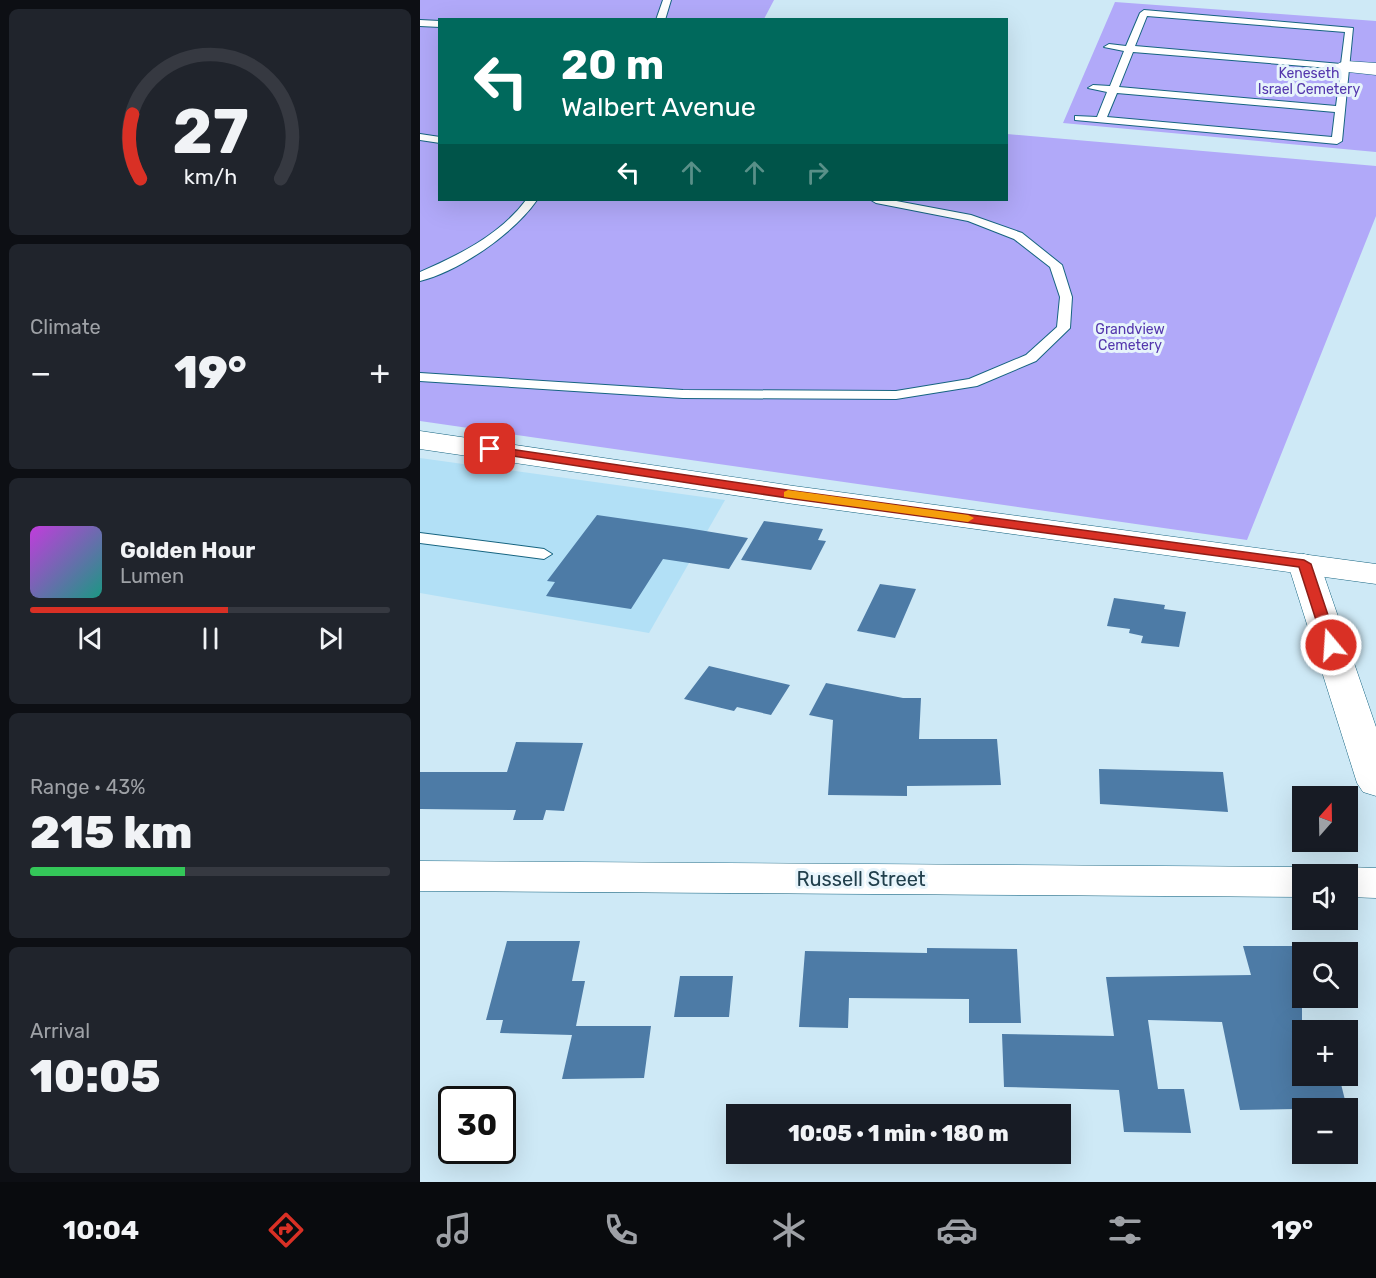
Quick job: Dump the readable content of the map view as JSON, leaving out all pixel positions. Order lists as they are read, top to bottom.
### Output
{
  "streets": {
    "street": ["Russell Street"]
  },
  "parks": ["Keneseth Israel Cemetery", "Grandview Cemetery"],
  "north": "top",
  "page": {
    "turn": ["20 m", "Walbert Avenue"],
    "tile": [
      "Climate",
      ["Range · 43%", "215 km"],
      ["Arrival", "10:05"]
    ],
    "heat": ["−", "19°", "+"],
    "song": ["Golden Hour", "Lumen"],
    "map_buttons": ["+", "−"],
    "limit": "30",
    "trip": "10:05 · 1 min · 180 m",
    "tabs": ["10:04", "19°"],
    "gauge": ["27", "km/h"]
  }
}
